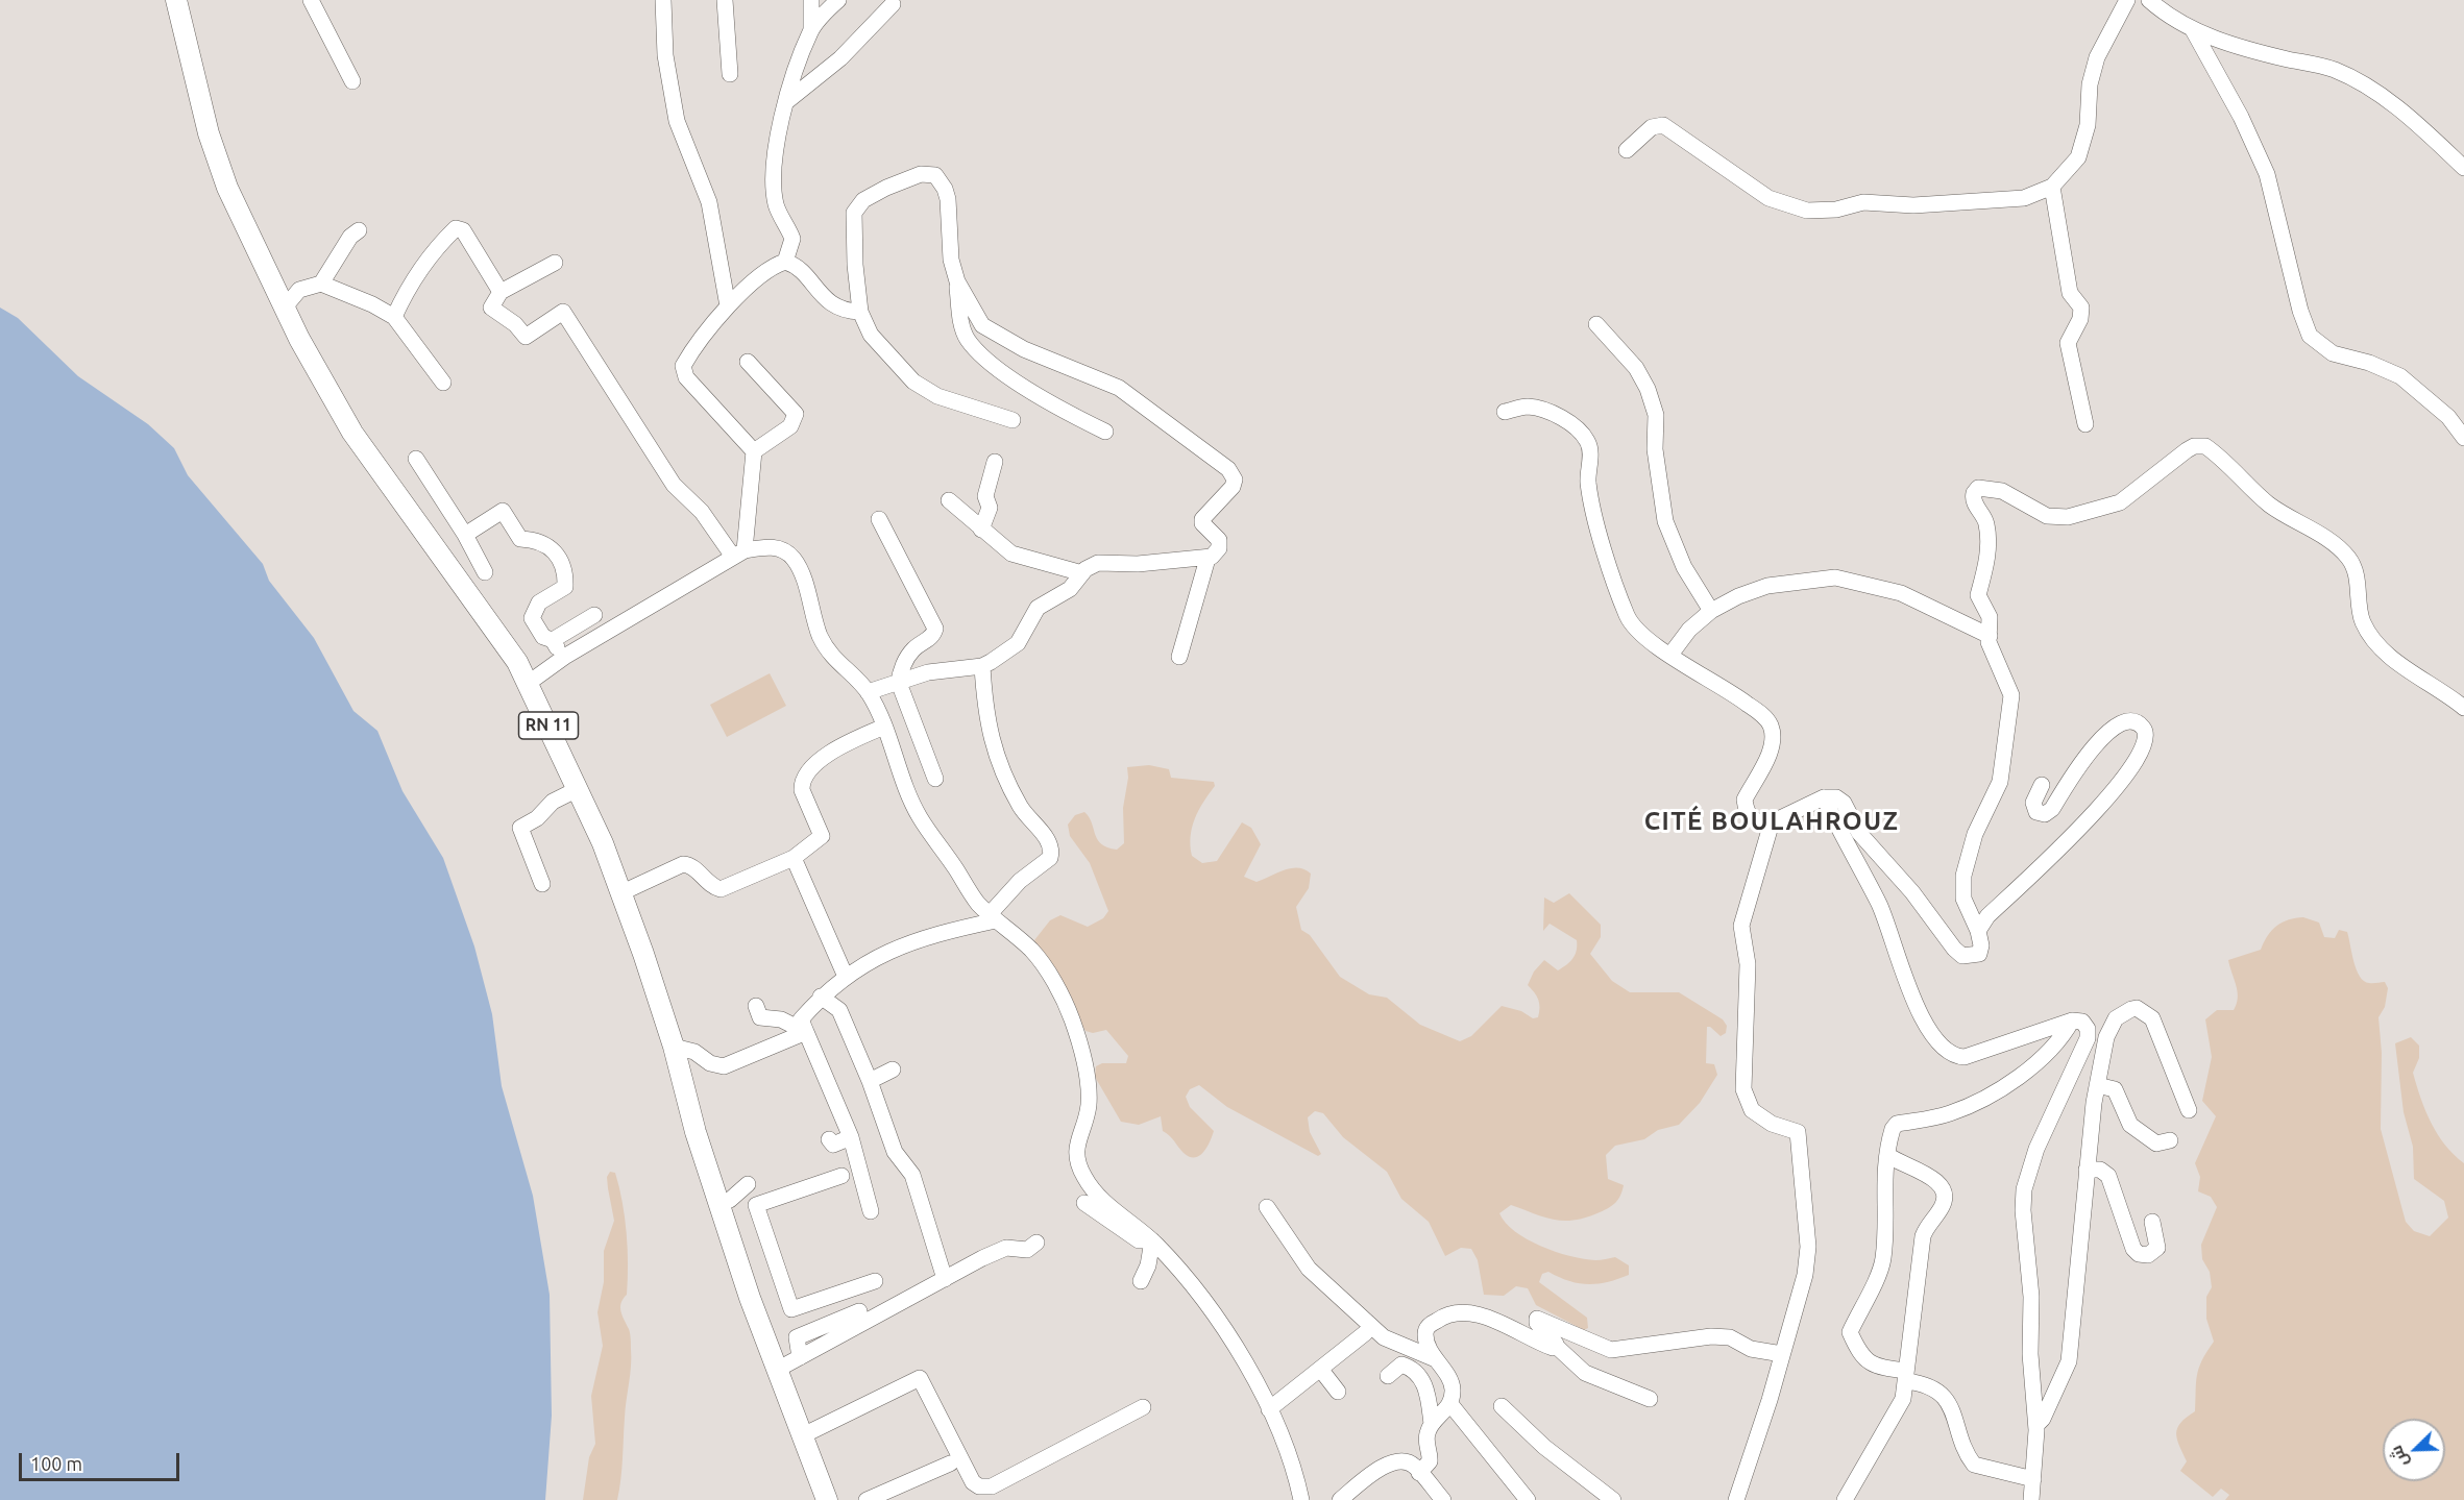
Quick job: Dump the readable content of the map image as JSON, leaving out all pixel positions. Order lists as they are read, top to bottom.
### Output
{
  "streets": {
    "main road": ["RN 11"]
  },
  "districts": ["CITÉ BOULAHROUZ"],
  "scale_bar": "100 m",
  "north": "bottom left"
}
